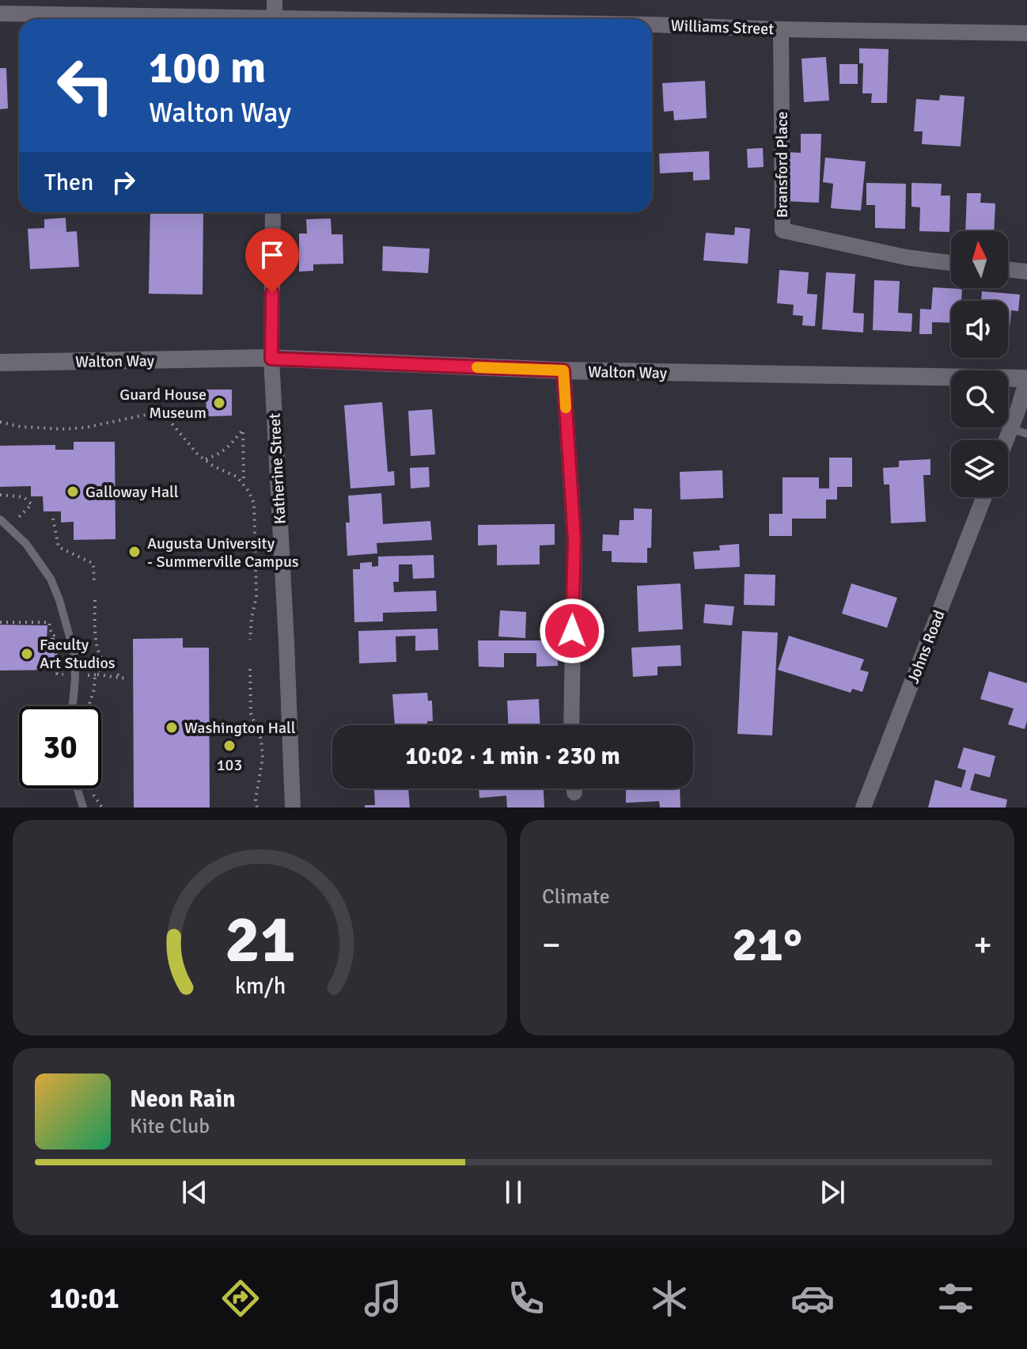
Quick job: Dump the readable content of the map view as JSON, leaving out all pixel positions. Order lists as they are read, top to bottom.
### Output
{
  "streets": {
    "main road": ["Walton Way"],
    "street": [
      "Williams Street",
      "Bransford Place",
      "Katherine Street",
      "Johns Road"
    ]
  },
  "crossings": [
    ["Williams Street", "Bransford Place"],
    ["Walton Way", "Katherine Street"]
  ],
  "places": [
    "Guard House Museum",
    "Galloway Hall",
    "Augusta University - Summerville Campus",
    "Faculty Art Studios",
    "Washington Hall",
    "103"
  ],
  "north": "top",
  "page": {
    "turn": ["100 m", "Walton Way"],
    "then": "Then",
    "limit": "30",
    "trip": "10:02 · 1 min · 230 m",
    "tile": "Climate",
    "heat": ["−", "21°", "+"],
    "song": ["Neon Rain", "Kite Club"],
    "tabs": "10:01",
    "gauge": ["21", "km/h"]
  }
}
